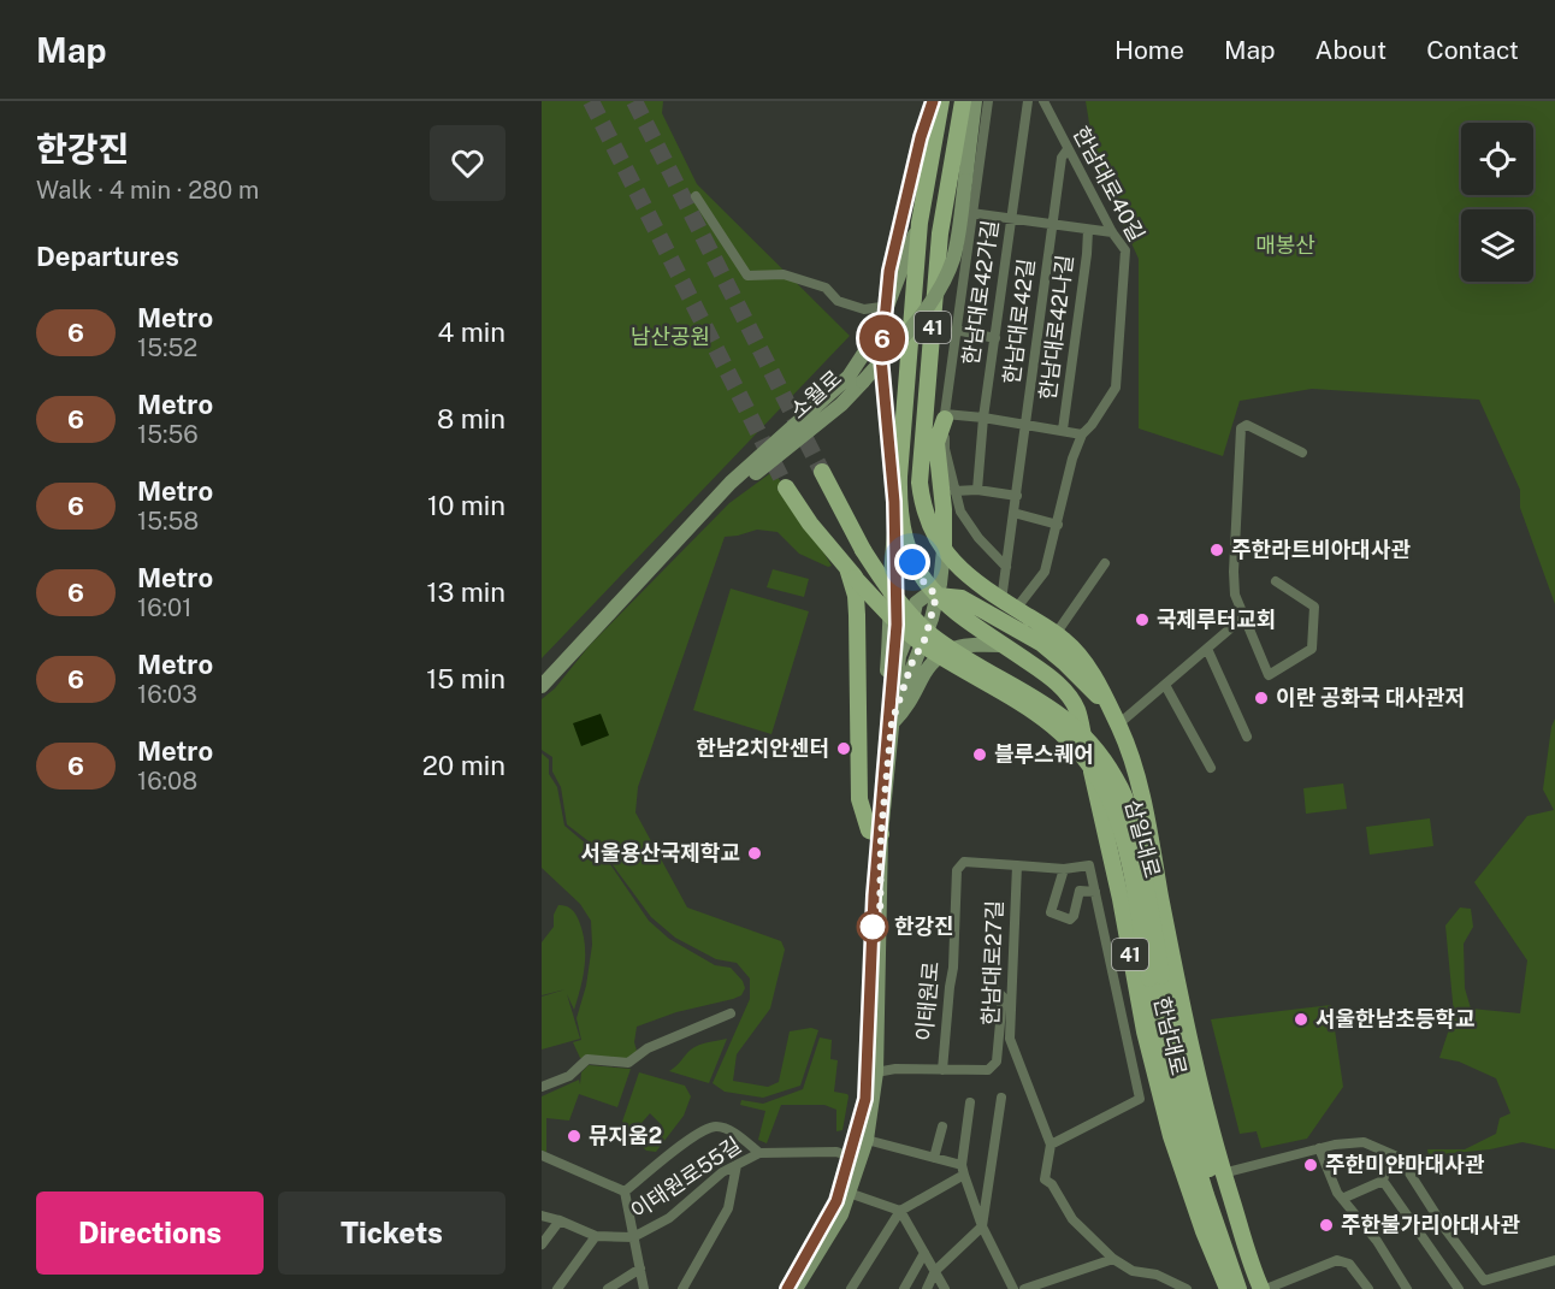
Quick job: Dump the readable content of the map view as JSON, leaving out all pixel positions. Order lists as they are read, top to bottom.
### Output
{
  "streets": {
    "main road": [
      "41",
      "소월로",
      "삼일대로",
      "한남대로"
    ],
    "street": [
      "한남대로40길",
      "한남대로42가길",
      "한남대로42길",
      "한남대로42나길",
      "한남대로27길",
      "이태원로",
      "이태원로55길"
    ]
  },
  "crossings": [
    ["한남대로40길", "한남대로42길"],
    ["한남대로40길", "한남대로"],
    ["한남대로42길", "한남대로"],
    ["소월로", "한남대로"],
    ["삼일대로", "한남대로"],
    ["한남대로27길", "이태원로"]
  ],
  "parks": ["매봉산", "남산공원"],
  "places": [
    "주한라트비아대사관",
    "국제루터교회",
    "이란 공화국 대사관저",
    "한남2치안센터",
    "블루스퀘어",
    "서울용산국제학교",
    "한강진",
    "서울한남초등학교",
    "뮤지움2",
    "주한미얀마대사관",
    "주한불가리아대사관"
  ],
  "lines": ["metro line 6"],
  "page": {
    "header": "Map",
    "nav": [
      "Home",
      "Map",
      "About",
      "Contact"
    ],
    "heading": [
      ["한강진", "Walk · 4 min · 280 m"],
      "Departures"
    ],
    "on_map": "6",
    "list": [
      {
        "mark": "6",
        "name": "Metro",
        "note": "15:52",
        "value": "4 min"
      },
      {
        "mark": "6",
        "name": "Metro",
        "note": "15:56",
        "value": "8 min"
      },
      {
        "mark": "6",
        "name": "Metro",
        "note": "15:58",
        "value": "10 min"
      },
      {
        "mark": "6",
        "name": "Metro",
        "note": "16:01",
        "value": "13 min"
      },
      {
        "mark": "6",
        "name": "Metro",
        "note": "16:03",
        "value": "15 min"
      },
      {
        "mark": "6",
        "name": "Metro",
        "note": "16:08",
        "value": "20 min"
      }
    ],
    "buttons": ["Directions", "Tickets"]
  }
}
